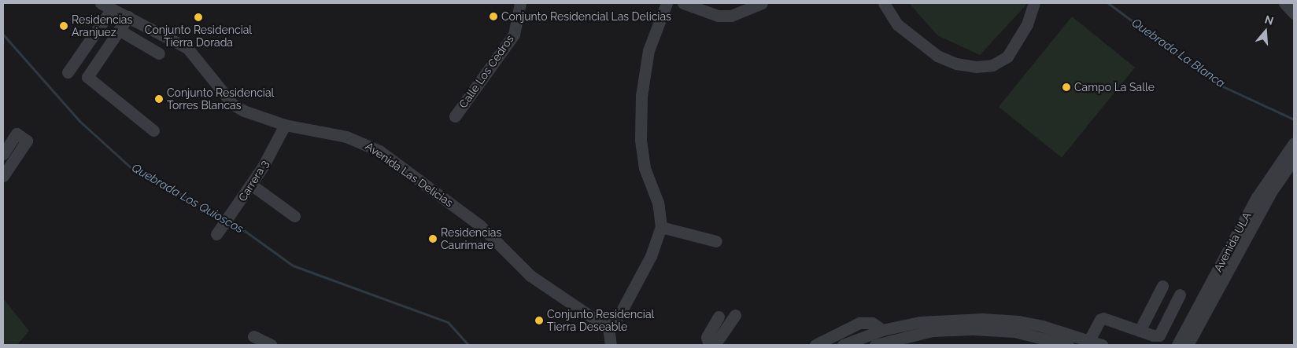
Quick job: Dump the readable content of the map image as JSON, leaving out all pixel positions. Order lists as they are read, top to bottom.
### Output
{
  "streets": {
    "street": [
      "Calle Los Cedros",
      "Avenida Las Delicias",
      "Carrera 3",
      "Avenida ULA"
    ]
  },
  "crossings": [
    ["Avenida Las Delicias", "Carrera 3"]
  ],
  "water": ["Quebrada La Blanca", "Quebrada Los Quioscos"],
  "places": [
    "Conjunto Residencial Las Delicias",
    "Conjunto Residencial Tierra Dorada",
    "Residencias Aranjuez",
    "Campo La Salle",
    "Conjunto Residencial Torres Blancas",
    "Residencias Caurimare",
    "Conjunto Residencial Tierra Deseable"
  ],
  "north": "top"
}
